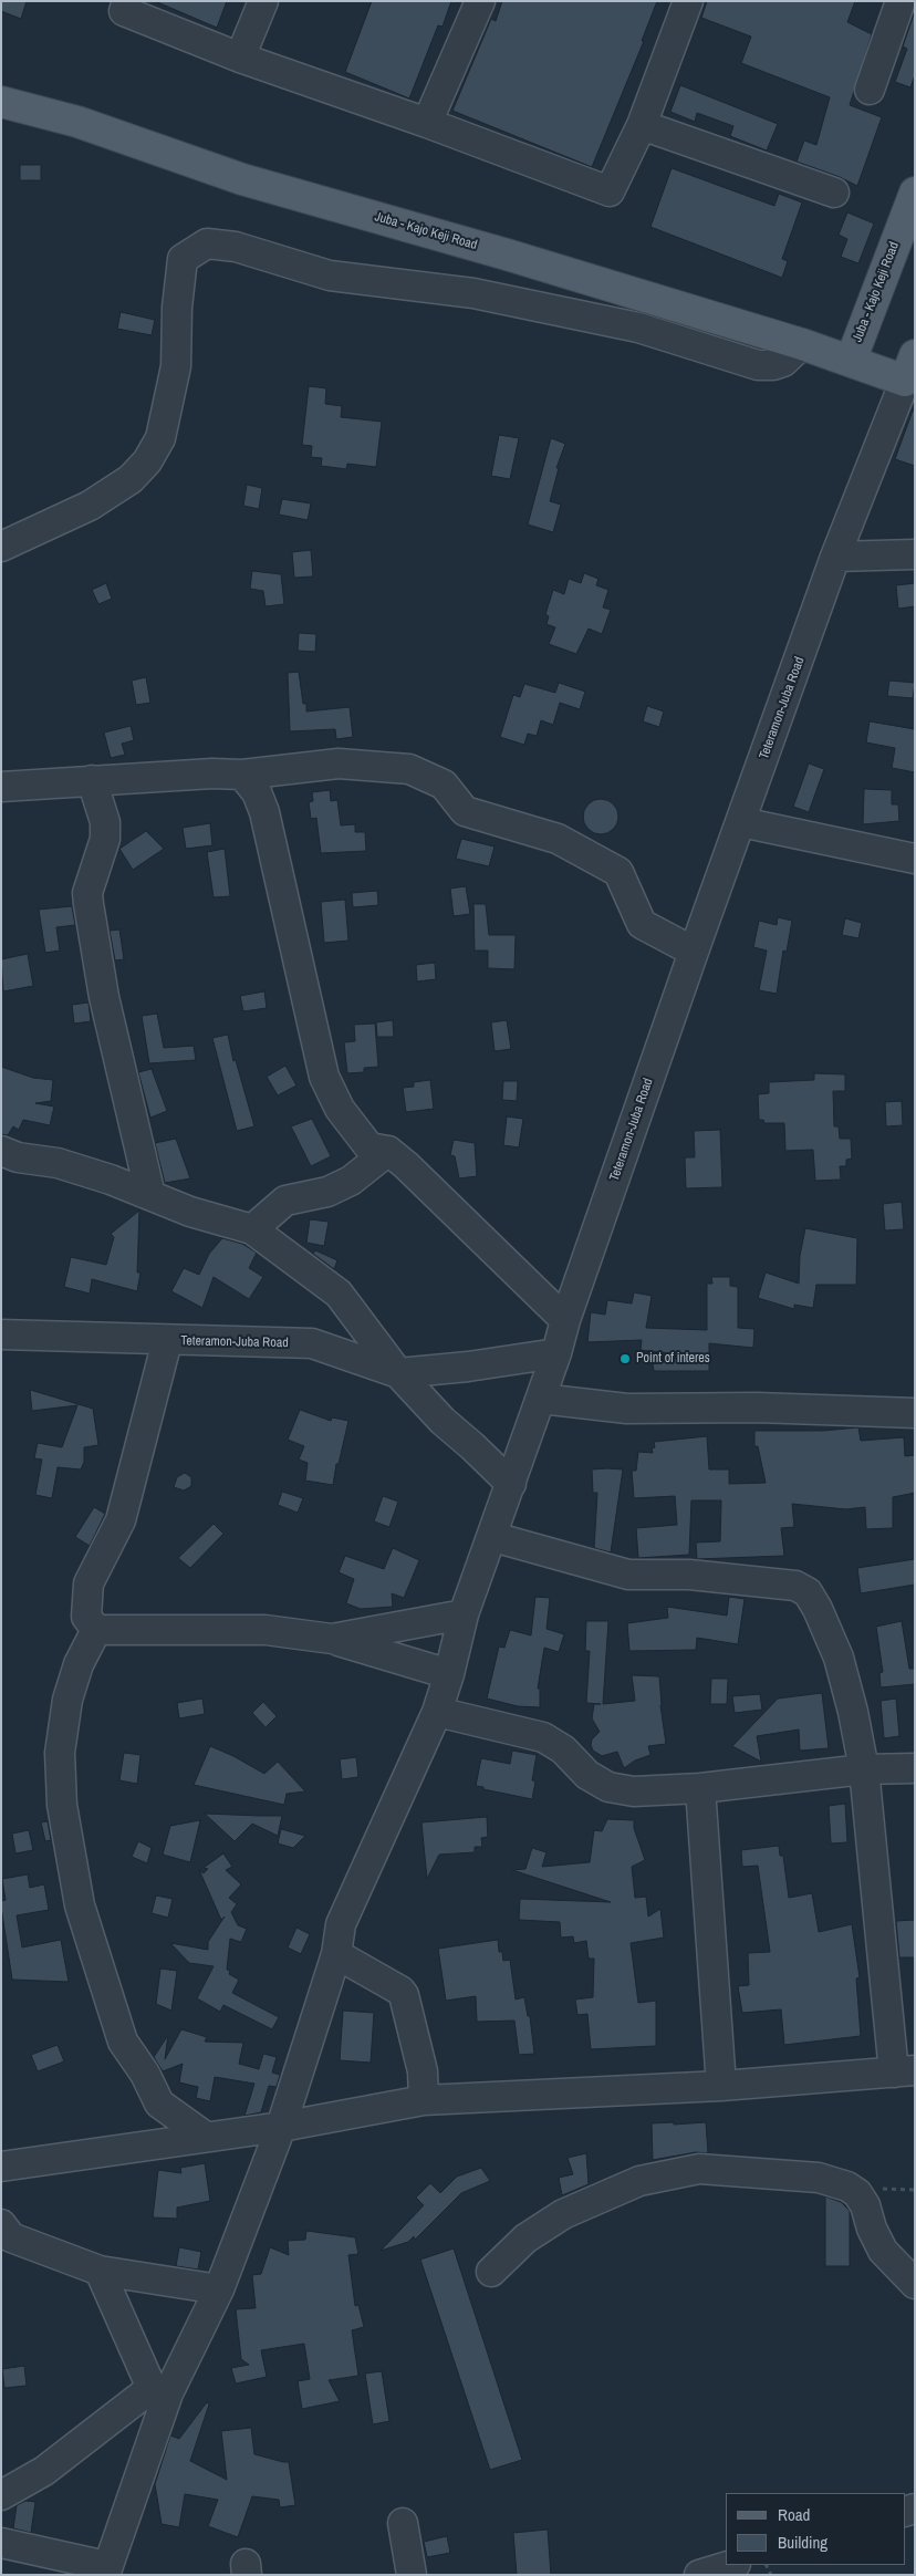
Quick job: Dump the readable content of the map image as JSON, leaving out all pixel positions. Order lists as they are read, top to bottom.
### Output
{
  "streets": {
    "main road": ["Juba - Kajo Keji Road"],
    "street": ["Teteramon-Juba Road"]
  },
  "crossings": [
    ["Juba - Kajo Keji Road", "Teteramon-Juba Road"]
  ],
  "places": ["Point of interes"],
  "legend": ["Road", "Building"]
}
